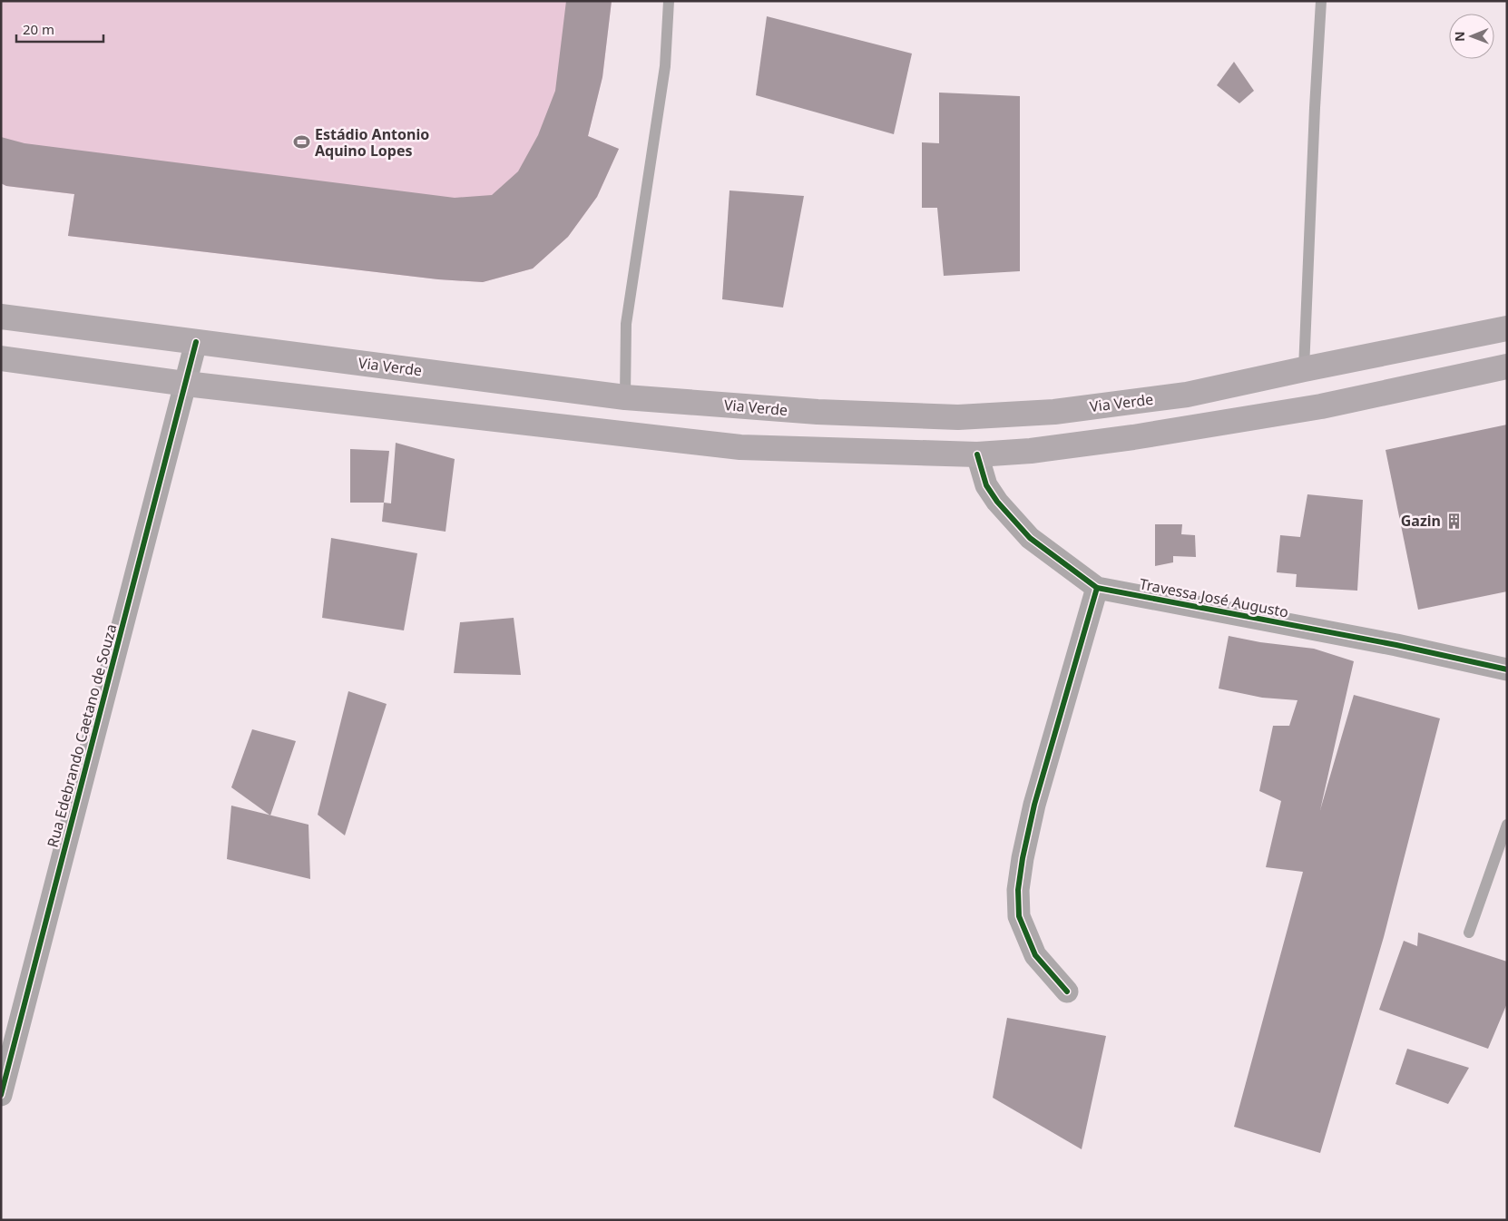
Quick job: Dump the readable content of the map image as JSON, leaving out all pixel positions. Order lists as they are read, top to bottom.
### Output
{
  "streets": {
    "main road": ["Via Verde"],
    "street": ["Travessa José Augusto", "Rua Edebrando Caetano de Souza"]
  },
  "crossings": [
    ["Via Verde", "Rua Edebrando Caetano de Souza"]
  ],
  "places": {
    "sports": ["Estádio Antonio Aquino Lopes"],
    "building": ["Gazin"]
  },
  "scale_bar": "20 m",
  "north": "left"
}
